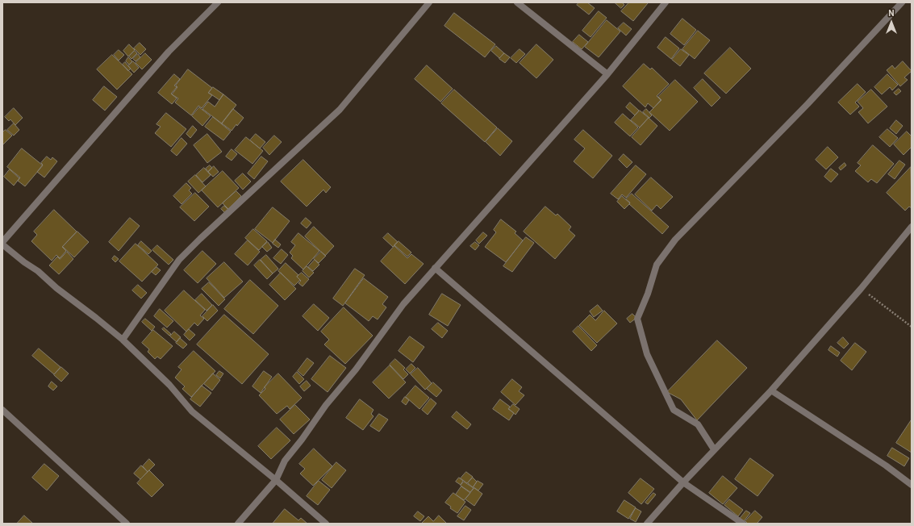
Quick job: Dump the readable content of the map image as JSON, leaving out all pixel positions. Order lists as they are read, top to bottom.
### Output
{
  "north": "top"
}
